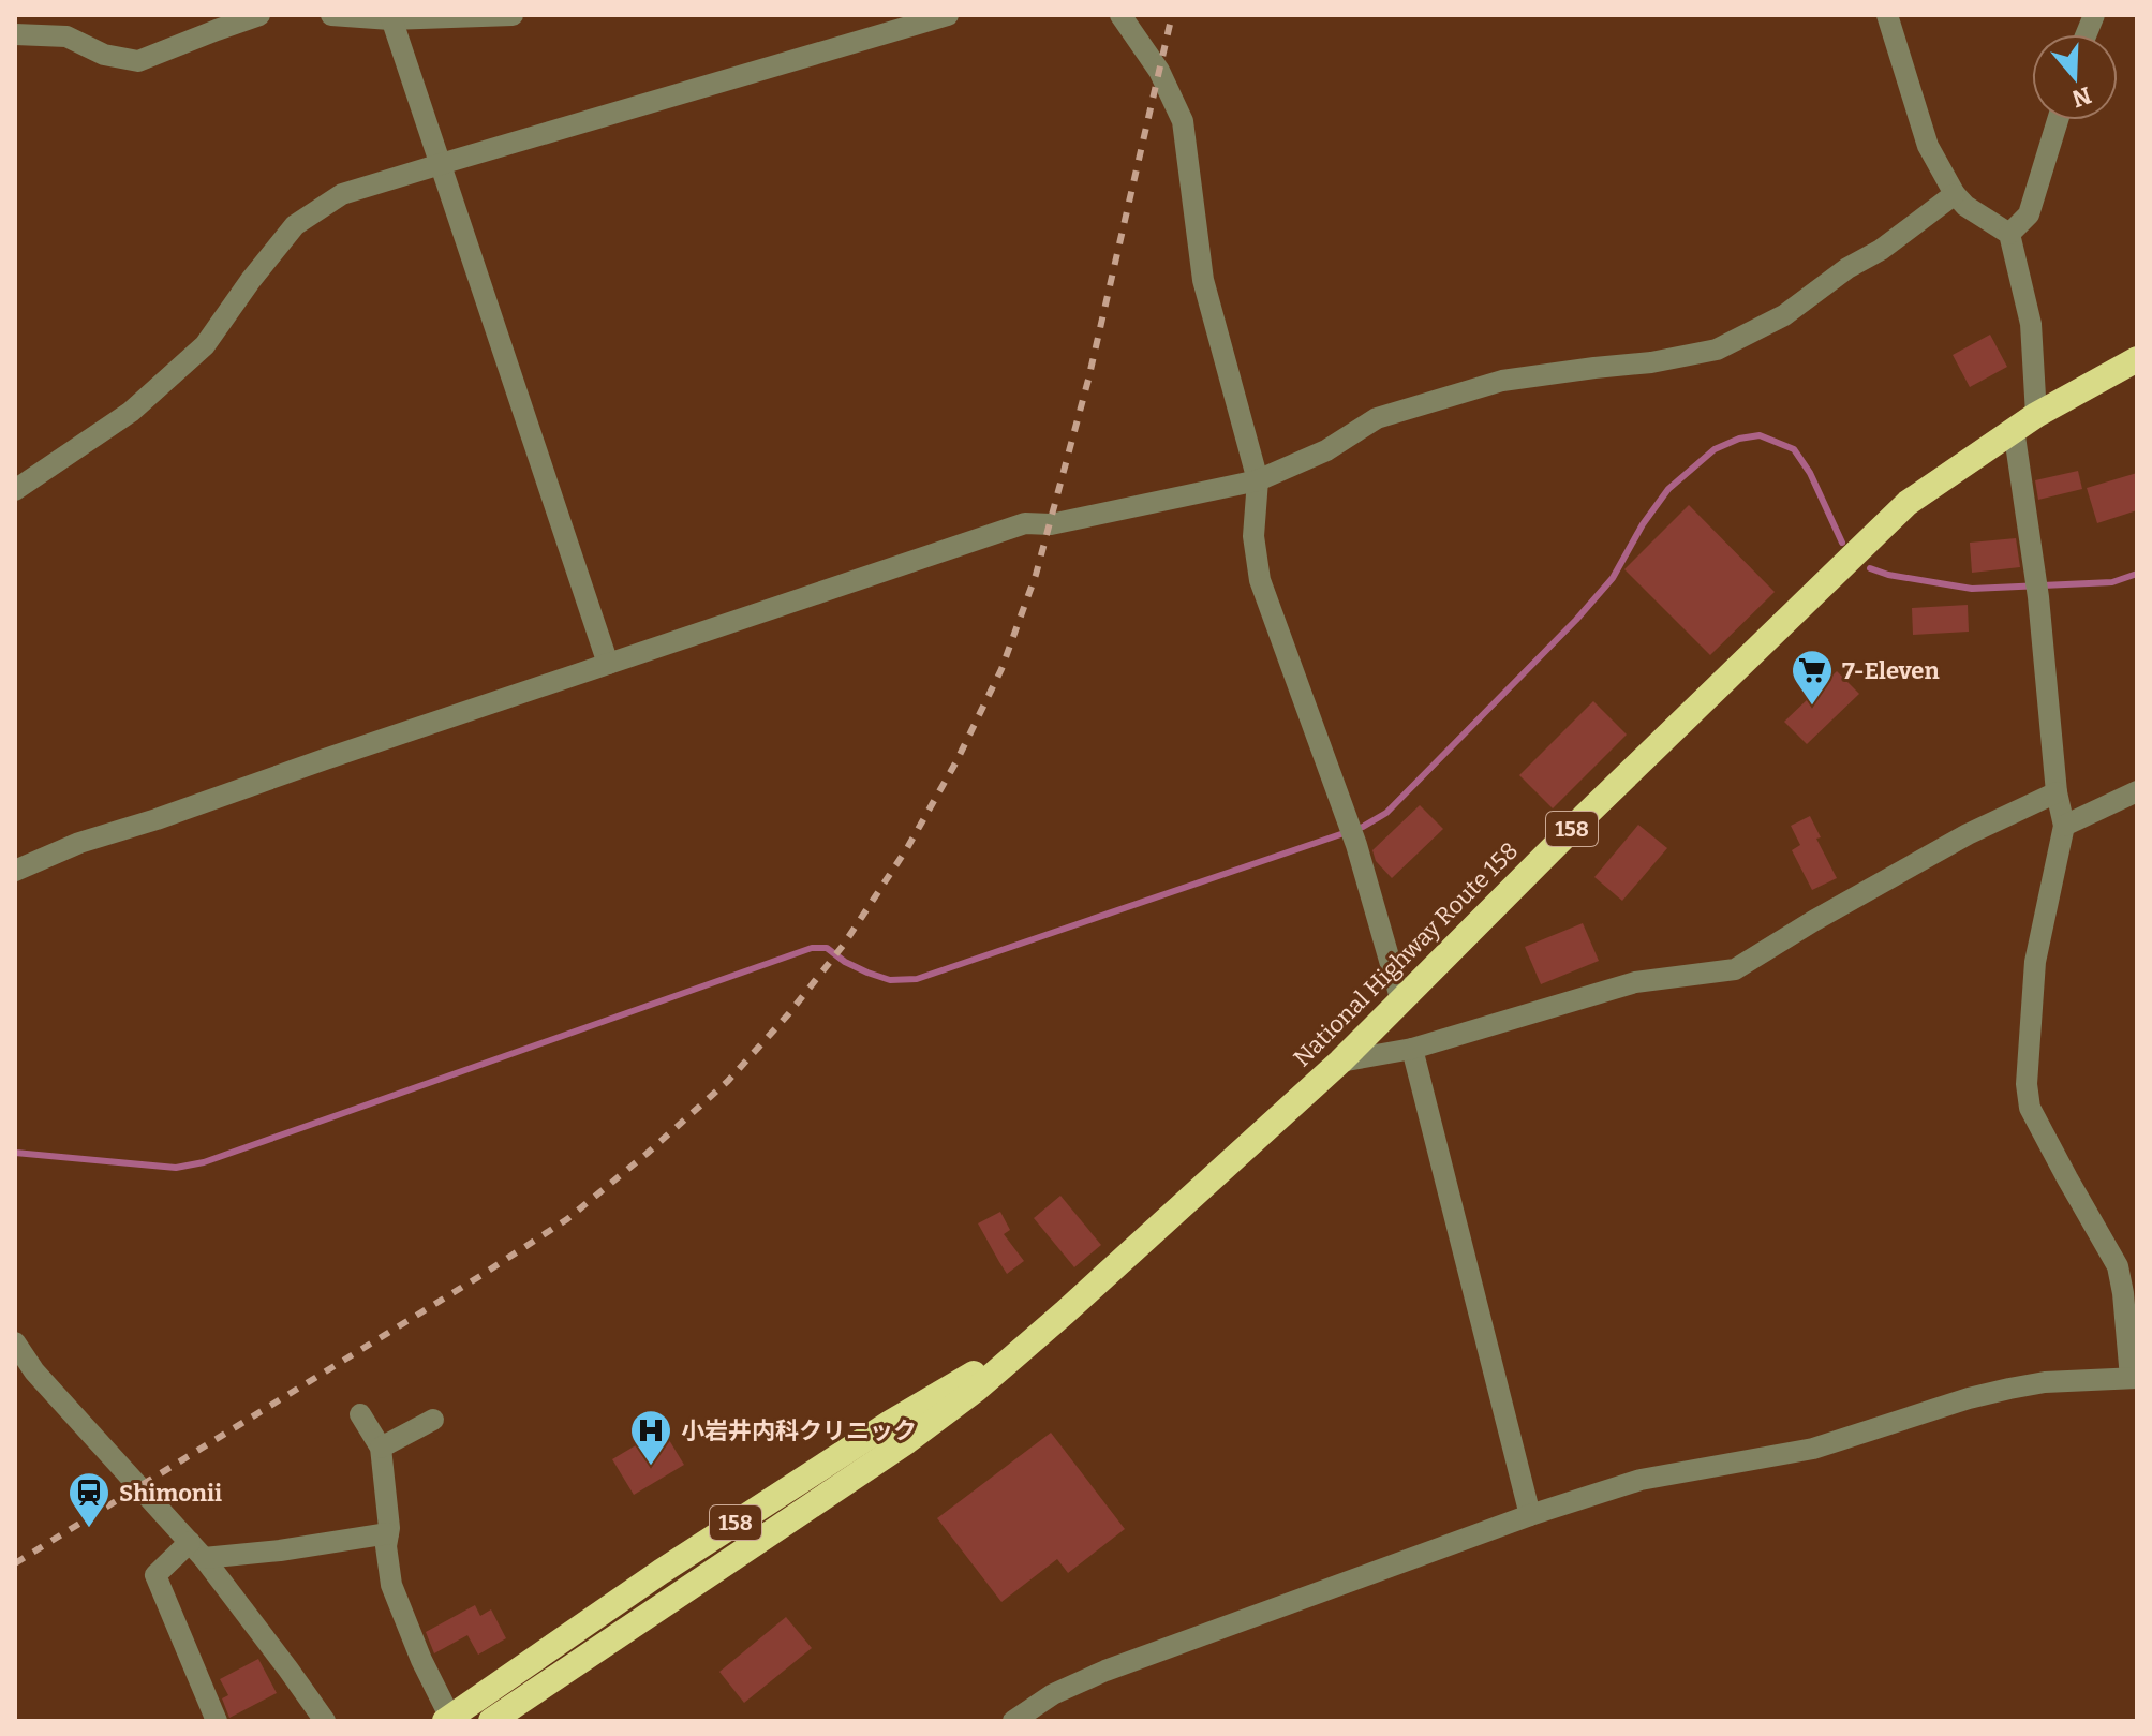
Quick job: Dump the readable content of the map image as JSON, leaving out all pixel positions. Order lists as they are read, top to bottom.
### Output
{
  "streets": {
    "highway": ["158", "National Highway Route 158"]
  },
  "places": {
    "supermarket": ["7-Eleven"],
    "hospital": ["小岩井内科クリニック"],
    "station": ["Shimonii"]
  },
  "north": "bottom"
}
